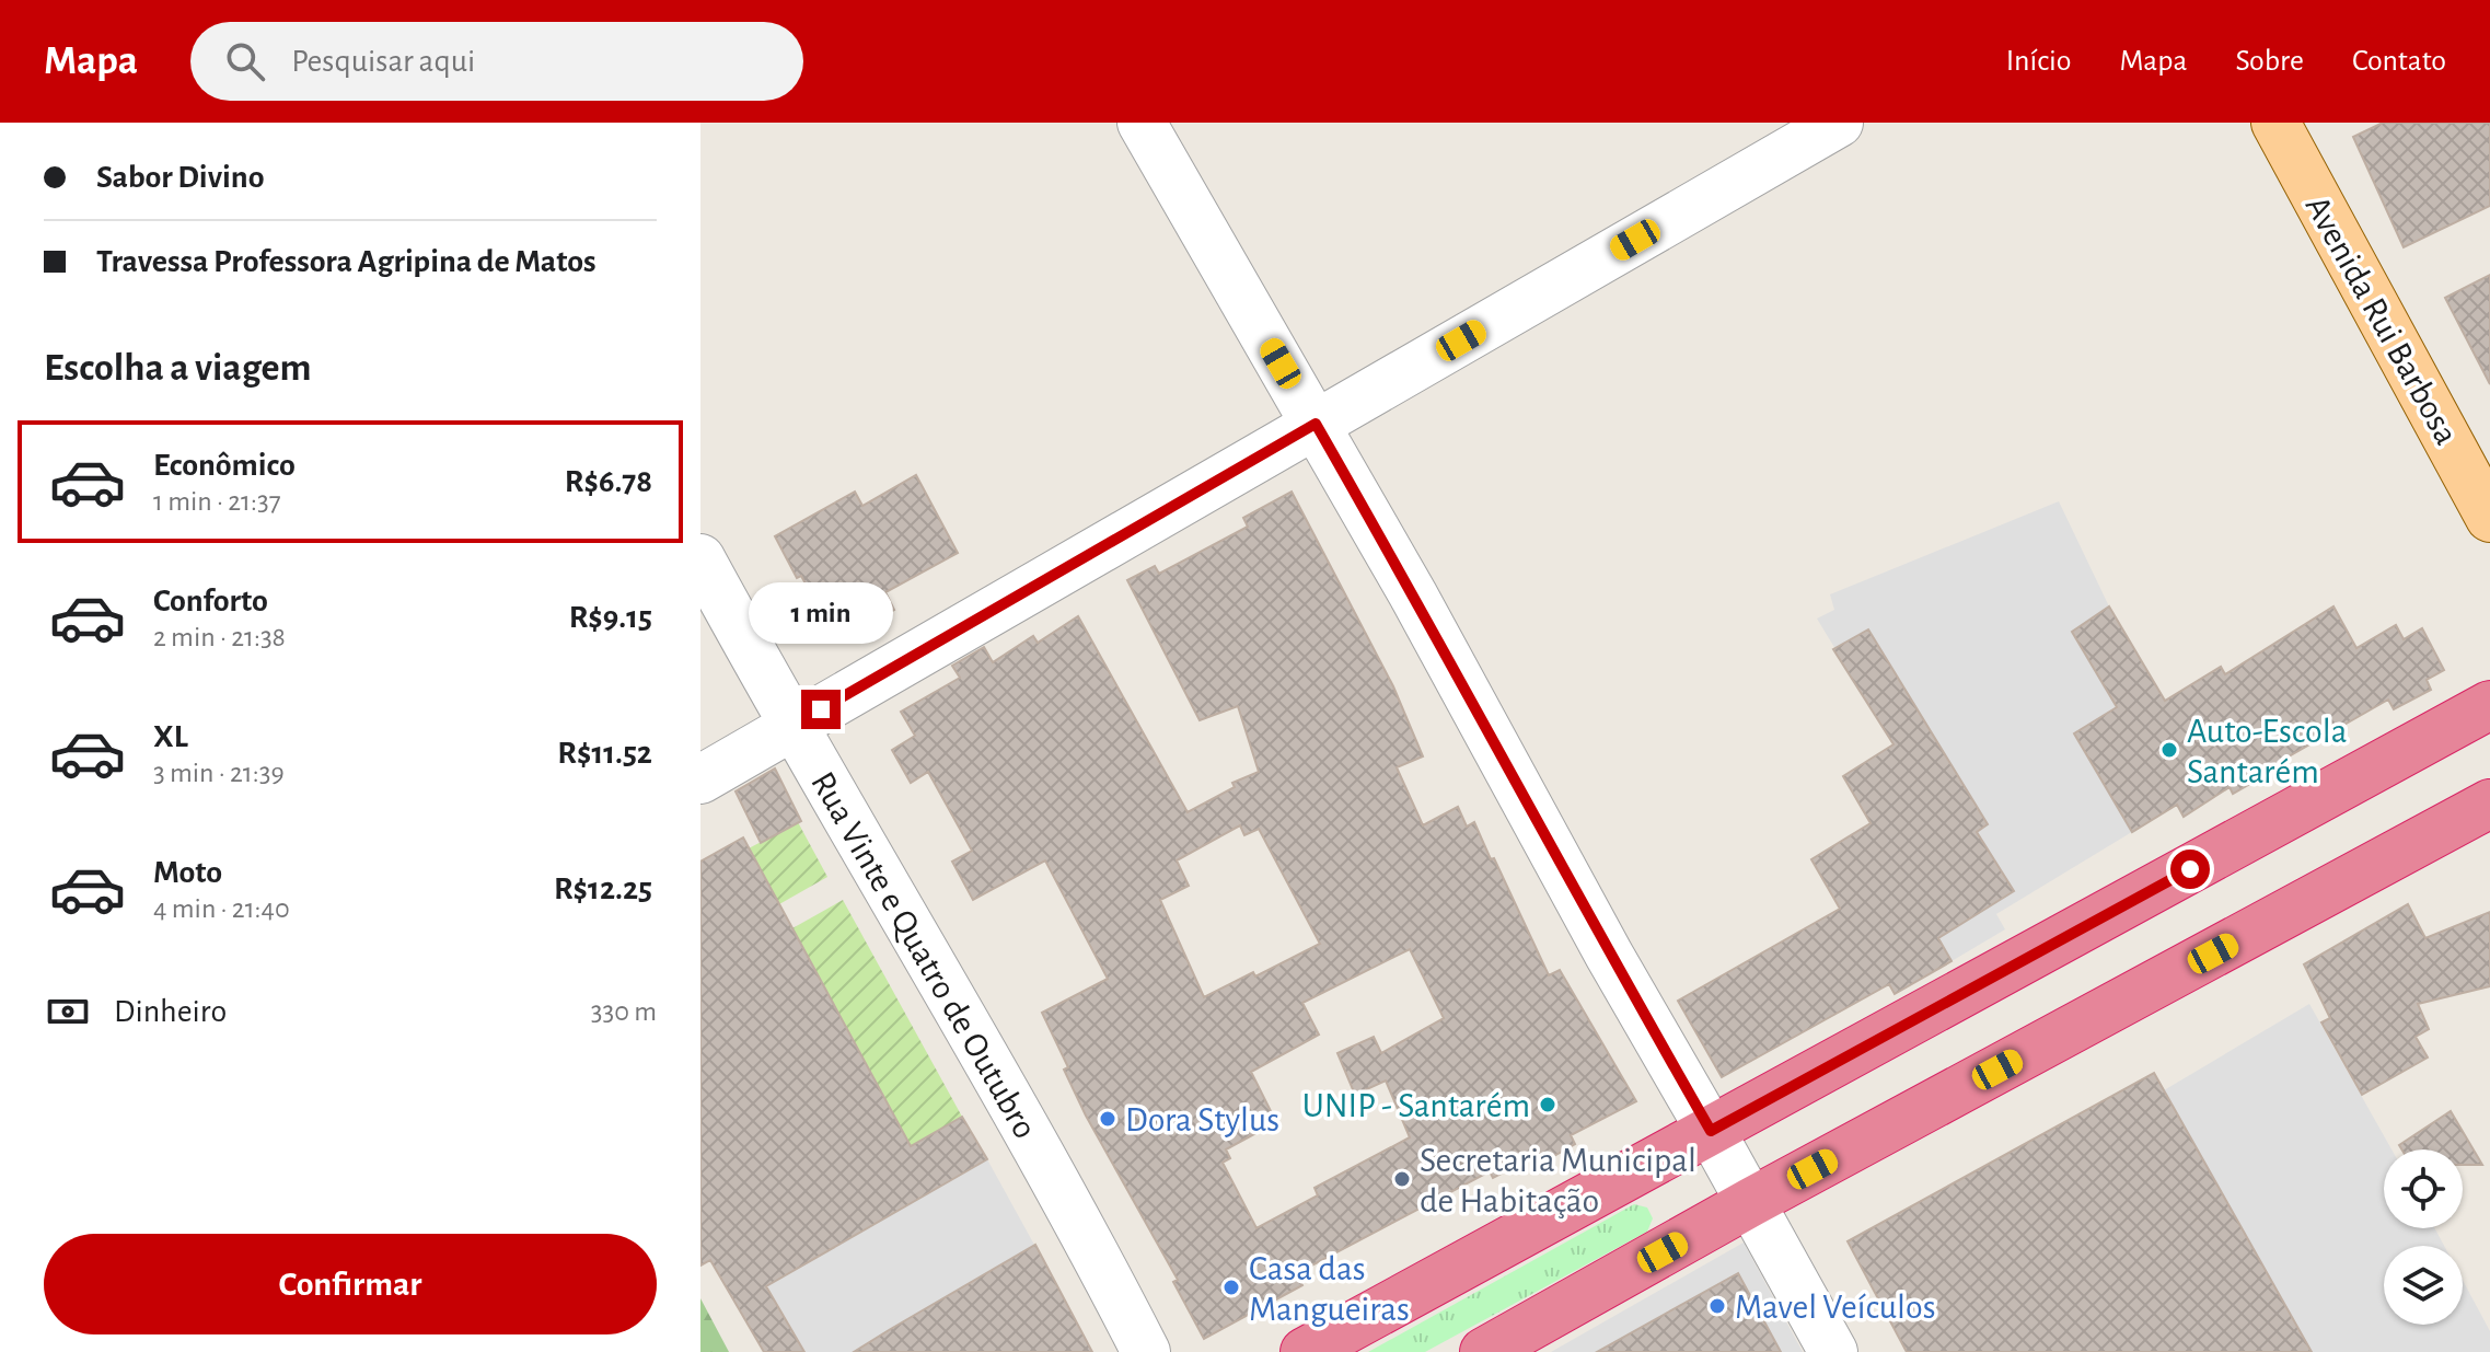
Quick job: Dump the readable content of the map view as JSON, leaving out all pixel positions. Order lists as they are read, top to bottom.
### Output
{
  "streets": {
    "main road": ["Avenida Rui Barbosa"],
    "street": ["Rua Vinte e Quatro de Outubro"]
  },
  "places": [
    "Auto-Escola Santarém",
    "UNIP - Santarém",
    "Dora Stylus",
    "Secretaria Municipal de Habitação",
    "Casa das Mangueiras",
    "Mavel Veículos"
  ],
  "page": {
    "header": "Mapa",
    "search": "Pesquisar aqui",
    "nav": [
      "Início",
      "Mapa",
      "Sobre",
      "Contato"
    ],
    "banner": ["Sabor Divino", "Travessa Professora Agripina de Matos"],
    "heading": "Escolha a viagem",
    "list": [
      {
        "name": "Econômico",
        "note": "1 min · 21:37",
        "value": "R$6.78"
      },
      {
        "name": "Conforto",
        "note": "2 min · 21:38",
        "value": "R$9.15"
      },
      {
        "name": "XL",
        "note": "3 min · 21:39",
        "value": "R$11.52"
      },
      {
        "name": "Moto",
        "note": "4 min · 21:40",
        "value": "R$12.25"
      }
    ],
    "bubble": "1 min",
    "pay": ["Dinheiro", "330 m"],
    "buttons": "Confirmar"
  }
}
